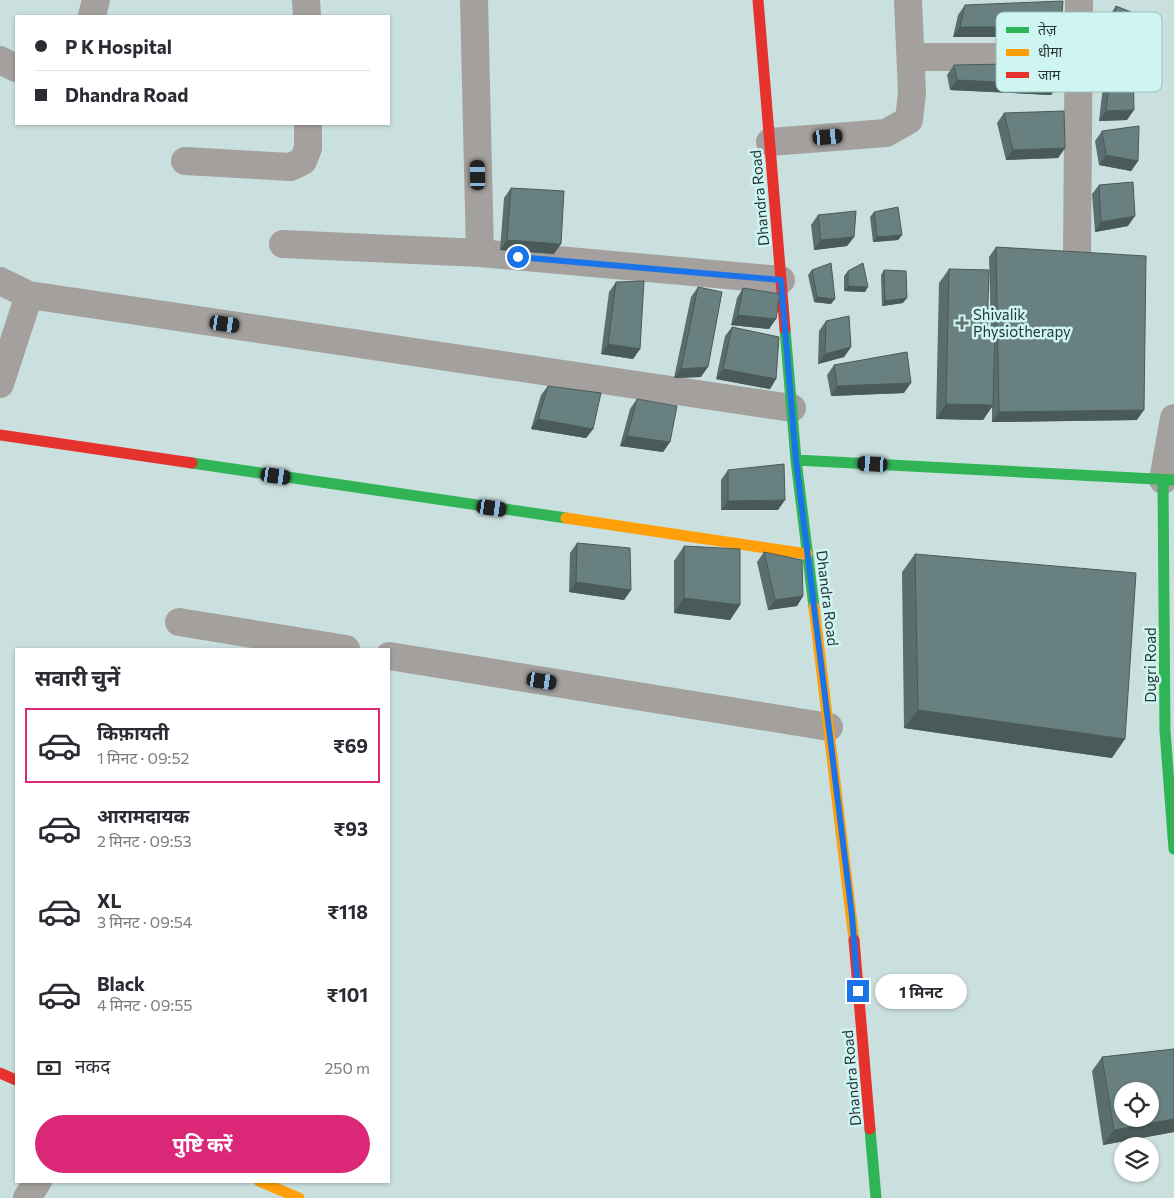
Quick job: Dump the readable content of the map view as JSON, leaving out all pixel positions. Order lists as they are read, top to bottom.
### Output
{
  "streets": {
    "street": ["Dhandra Road", "Dugri Road"]
  },
  "places": {
    "health": ["Shivalik Physiotherapy"]
  },
  "legend": ["तेज़", "धीमा", "जाम"],
  "page": {
    "banner": ["P K Hospital", "Dhandra Road"],
    "heading": "सवारी चुनें",
    "list": [
      {
        "name": "किफ़ायती",
        "note": "1 मिनट · 09:52",
        "value": "₹69"
      },
      {
        "name": "आरामदायक",
        "note": "2 मिनट · 09:53",
        "value": "₹93"
      },
      {
        "name": "XL",
        "note": "3 मिनट · 09:54",
        "value": "₹118"
      },
      {
        "name": "Black",
        "note": "4 मिनट · 09:55",
        "value": "₹101"
      }
    ],
    "bubble": "1 मिनट",
    "pay": ["नकद", "250 m"],
    "buttons": "पुष्टि करें"
  }
}
